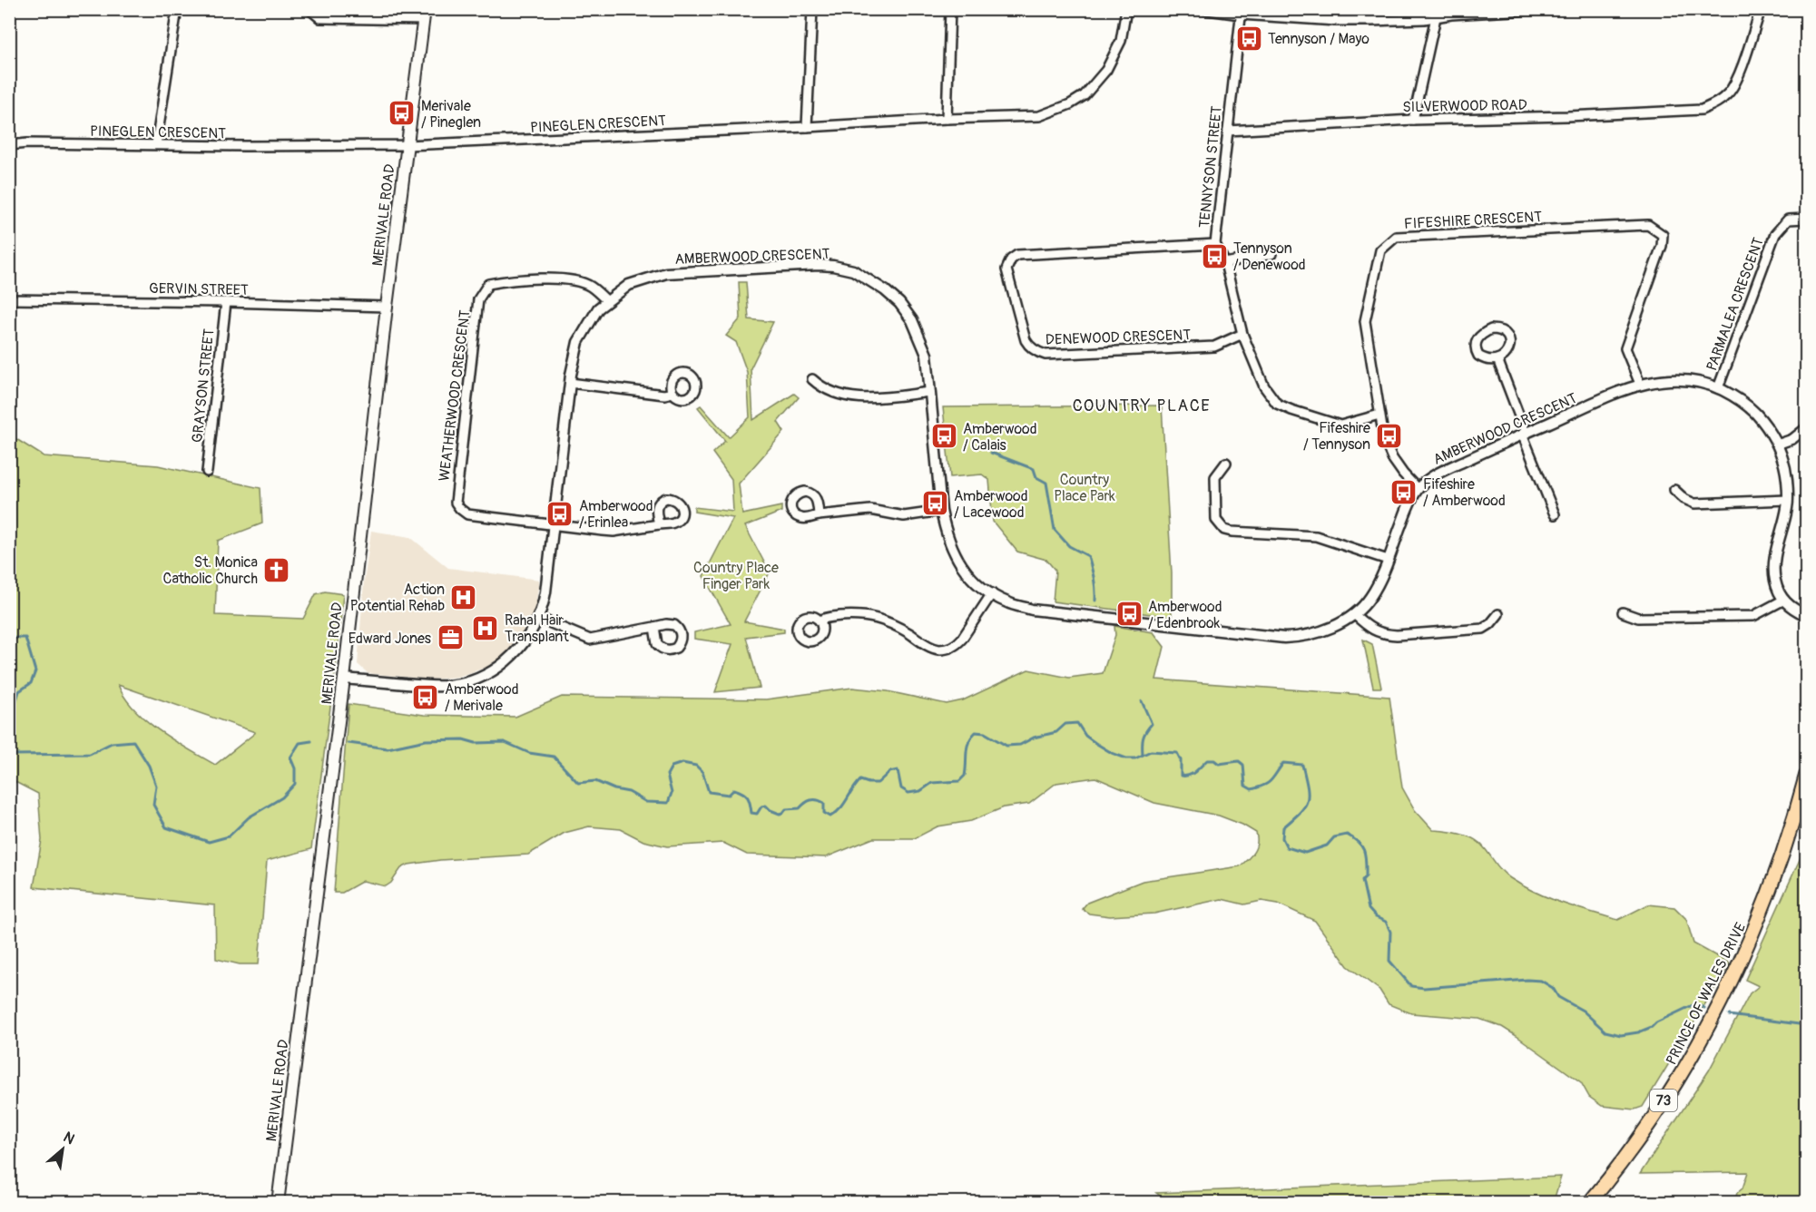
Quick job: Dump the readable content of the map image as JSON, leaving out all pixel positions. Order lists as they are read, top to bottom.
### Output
{
  "streets": {
    "main road": ["MERIVALE ROAD", "PRINCE OF WALES DRIVE", "73"],
    "street": [
      "SILVERWOOD ROAD",
      "PINEGLEN CRESCENT",
      "TENNYSON STREET",
      "FIFESHIRE CRESCENT",
      "AMBERWOOD CRESCENT",
      "GERVIN STREET",
      "PARMALEA CRESCENT",
      "DENEWOOD CRESCENT",
      "GRAYSON STREET",
      "WEATHERWOOD CRESCENT"
    ]
  },
  "crossings": [
    ["SILVERWOOD ROAD", "TENNYSON STREET"],
    ["PINEGLEN CRESCENT", "MERIVALE ROAD"],
    ["TENNYSON STREET", "FIFESHIRE CRESCENT"],
    ["TENNYSON STREET", "DENEWOOD CRESCENT"],
    ["MERIVALE ROAD", "AMBERWOOD CRESCENT"],
    ["MERIVALE ROAD", "GERVIN STREET"],
    ["FIFESHIRE CRESCENT", "AMBERWOOD CRESCENT"],
    ["AMBERWOOD CRESCENT", "PARMALEA CRESCENT"],
    ["AMBERWOOD CRESCENT", "WEATHERWOOD CRESCENT"],
    ["GERVIN STREET", "GRAYSON STREET"]
  ],
  "districts": ["COUNTRY PLACE"],
  "parks": ["Country Place Park", "Country Place Finger Park"],
  "places": {
    "bus stop": [
      "Tennyson / Mayo",
      "Merivale / Pineglen",
      "Tennyson / Denewood",
      "Fifeshire / Tennyson",
      "Amberwood / Calais",
      "Fifeshire / Amberwood",
      "Amberwood / Lacewood",
      "Amberwood / Erinlea",
      "Amberwood / Edenbrook",
      "Amberwood / Merivale"
    ],
    "church": ["St. Monica Catholic Church"],
    "hospital": ["Action Potential Rehab", "Rahal Hair Transplant"],
    "office": ["Edward Jones"]
  },
  "north": "top right"
}
